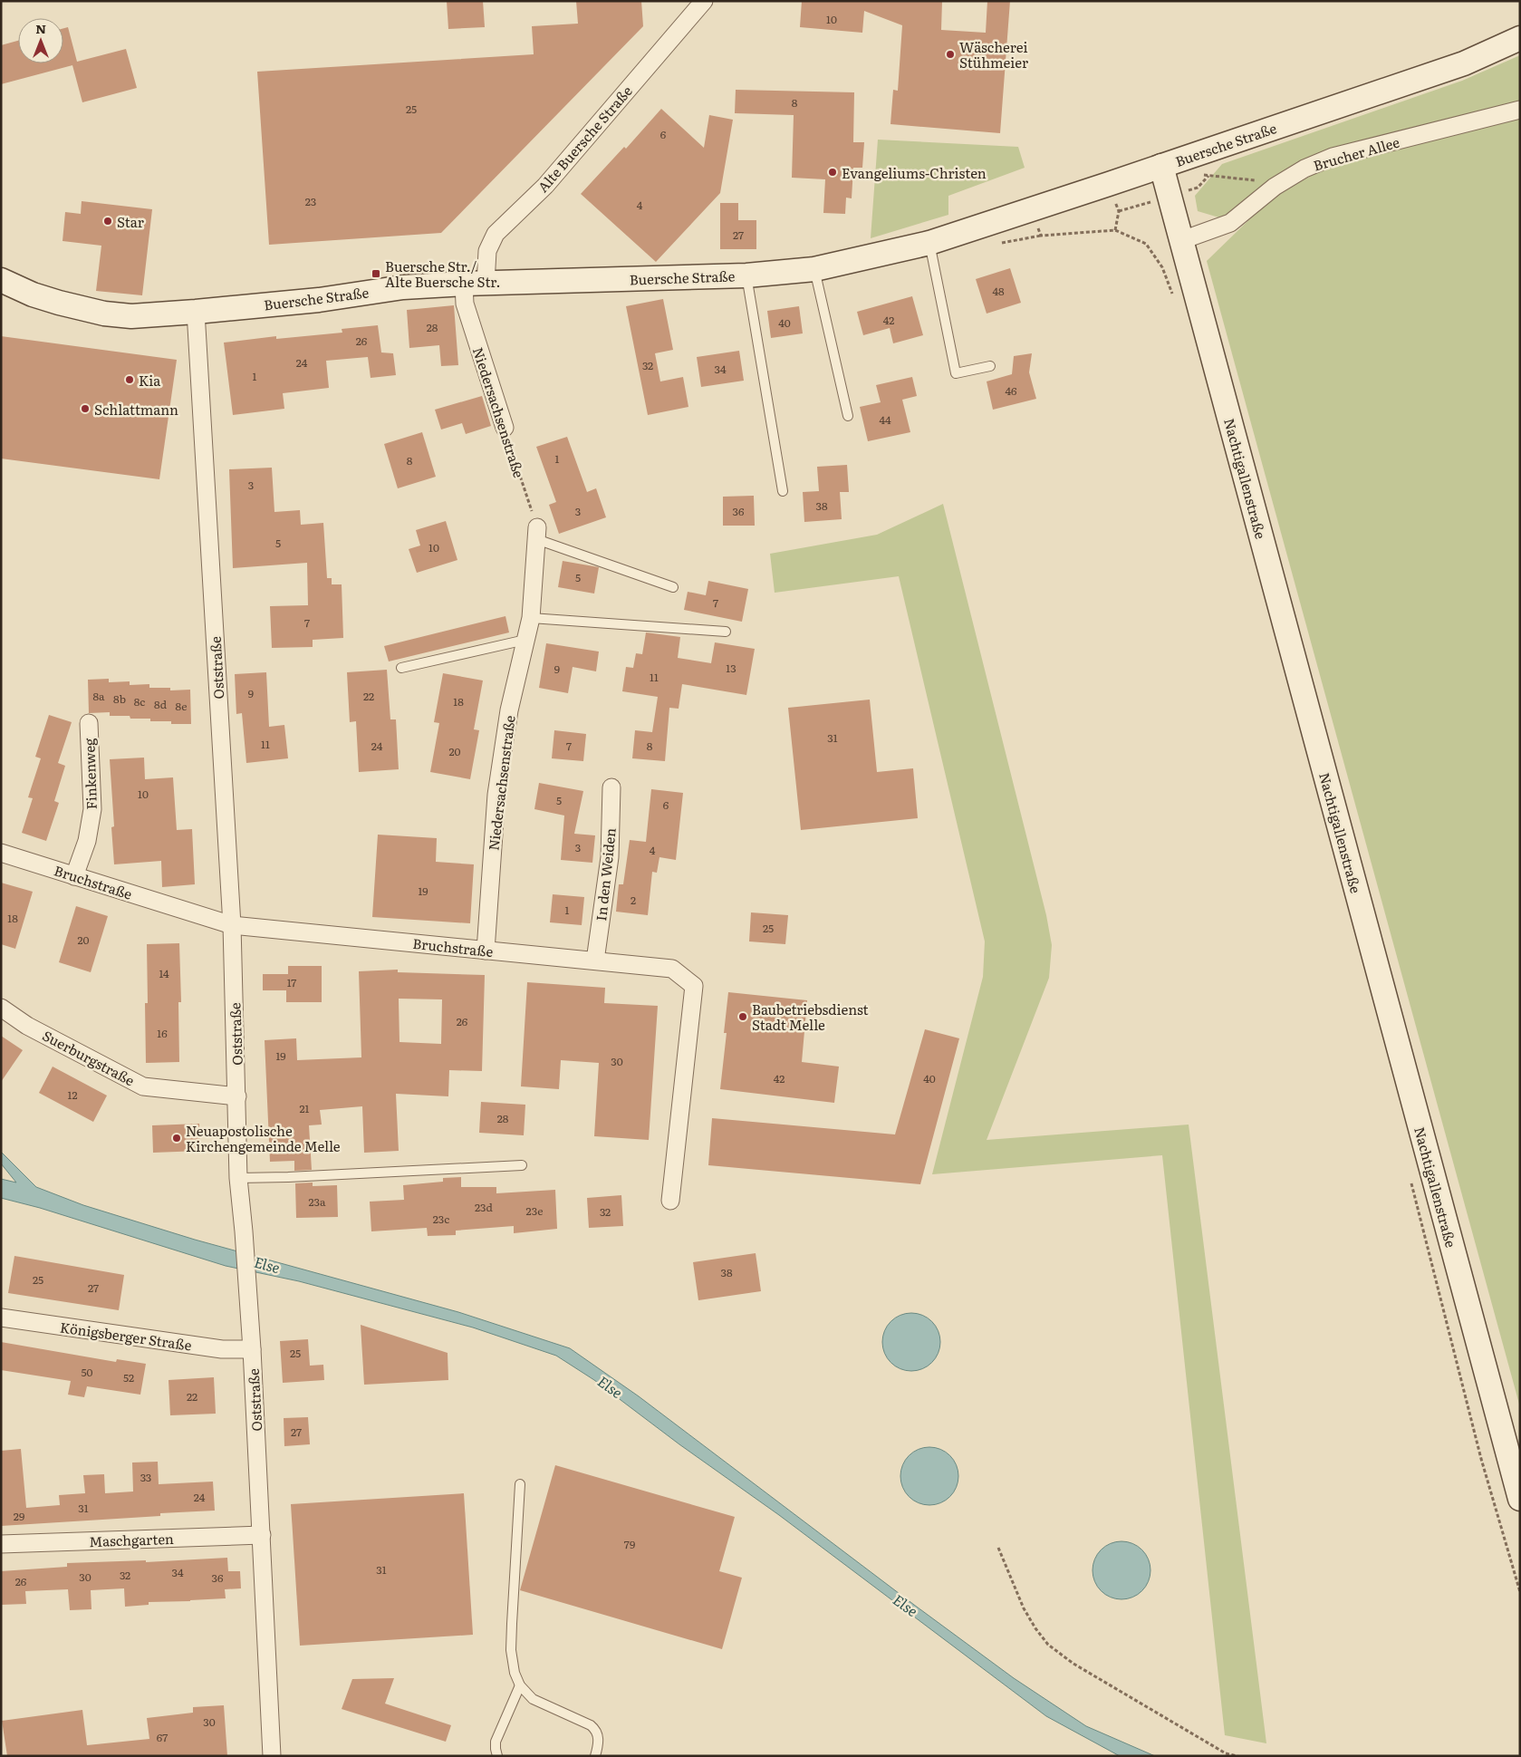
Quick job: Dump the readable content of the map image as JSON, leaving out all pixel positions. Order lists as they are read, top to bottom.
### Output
{
  "streets": {
    "main road": ["Buersche Straße", "Nachtigallenstraße"],
    "street": [
      "Alte Buersche Straße",
      "Brucher Allee",
      "Niedersachsenstraße",
      "Oststraße",
      "Finkenweg",
      "In den Weiden",
      "Bruchstraße",
      "Suerburgstraße",
      "Königsberger Straße",
      "Maschgarten"
    ]
  },
  "crossings": [
    ["Alte Buersche Straße", "Buersche Straße"],
    ["Alte Buersche Straße", "Niedersachsenstraße"],
    ["Buersche Straße", "Niedersachsenstraße"],
    ["Buersche Straße", "Nachtigallenstraße"],
    ["Buersche Straße", "Oststraße"],
    ["Brucher Allee", "Nachtigallenstraße"],
    ["Niedersachsenstraße", "Bruchstraße"],
    ["Oststraße", "Bruchstraße"],
    ["Oststraße", "Suerburgstraße"],
    ["Oststraße", "Königsberger Straße"],
    ["Oststraße", "Maschgarten"],
    ["Finkenweg", "Bruchstraße"],
    ["In den Weiden", "Bruchstraße"]
  ],
  "water": ["Else"],
  "places": {
    "other": [
      "Wäscherei Stühmeier",
      "Evangeliums-Christen",
      "Star",
      "Kia",
      "Schlattmann",
      "Baubetriebsdienst Stadt Melle",
      "Neuapostolische Kirchengemeinde Melle"
    ],
    "transit": ["Buersche Str./ Alte Buersche Str."]
  },
  "house_numbers": [
    "10",
    "8",
    "25",
    "6",
    "23",
    "4",
    "27",
    "48",
    "42",
    "40",
    "28",
    "26",
    "24",
    "32",
    "34",
    "1",
    "46",
    "44",
    "1",
    "8",
    "3",
    "38",
    "3",
    "36",
    "5",
    "10",
    "5",
    "7",
    "7",
    "13",
    "9",
    "11",
    "9",
    "8a",
    "22",
    "8b",
    "8c",
    "18",
    "8d",
    "8e",
    "31",
    "11",
    "24",
    "7",
    "8",
    "20",
    "10",
    "5",
    "6",
    "3",
    "4",
    "19",
    "2",
    "1",
    "18",
    "25",
    "20",
    "14",
    "17",
    "26",
    "16",
    "19",
    "30",
    "42",
    "40",
    "12",
    "21",
    "28",
    "23a",
    "23d",
    "23e",
    "32",
    "23c",
    "38",
    "25",
    "27",
    "25",
    "50",
    "52",
    "22",
    "27",
    "33",
    "24",
    "31",
    "29",
    "79",
    "31",
    "34",
    "32",
    "30",
    "36",
    "26",
    "30",
    "67"
  ],
  "north": "top"
}
